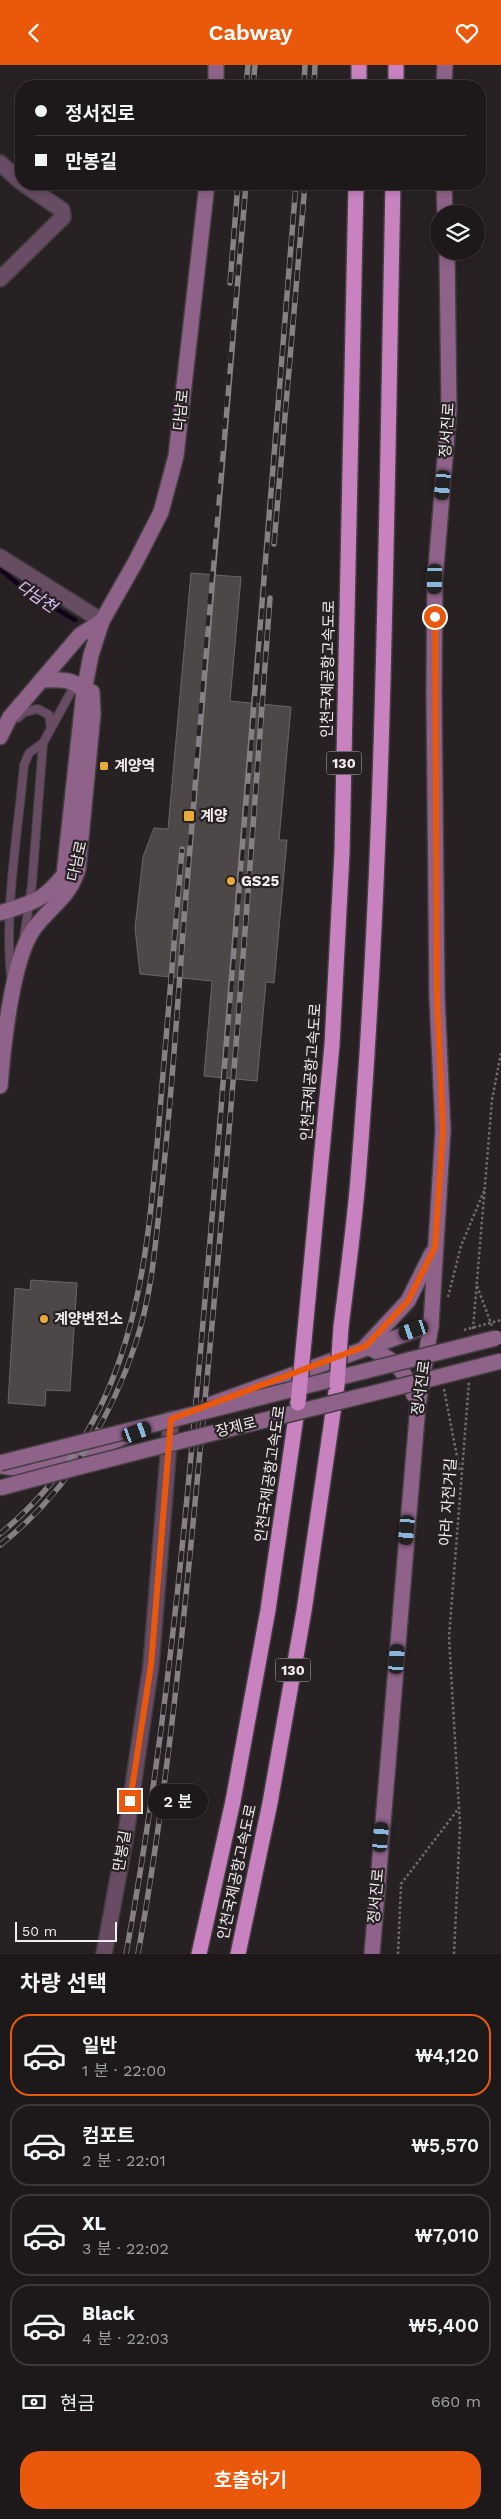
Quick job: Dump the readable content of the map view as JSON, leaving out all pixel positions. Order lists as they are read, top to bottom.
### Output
{
  "streets": {
    "highway": ["인천국제공항고속도로", "130"],
    "street": [
      "다남로",
      "정서진로",
      "장제로",
      "만봉길"
    ],
    "path": ["아라 자전거길"]
  },
  "crossings": [
    ["정서진로", "장제로"],
    ["장제로", "만봉길"]
  ],
  "water": ["다남천"],
  "places": {
    "transit": ["계양역", "계양"],
    "other": ["GS25", "계양변전소"]
  },
  "scale_bar": "50 m",
  "page": {
    "header": "Cabway",
    "banner": ["정서진로", "만봉길"],
    "bubble": "2 분",
    "scale": "50 m",
    "heading": "차량 선택",
    "list": [
      {
        "name": "일반",
        "note": "1 분 · 22:00",
        "value": "₩4,120"
      },
      {
        "name": "컴포트",
        "note": "2 분 · 22:01",
        "value": "₩5,570"
      },
      {
        "name": "XL",
        "note": "3 분 · 22:02",
        "value": "₩7,010"
      },
      {
        "name": "Black",
        "note": "4 분 · 22:03",
        "value": "₩5,400"
      }
    ],
    "pay": ["현금", "660 m"],
    "buttons": "호출하기"
  }
}
